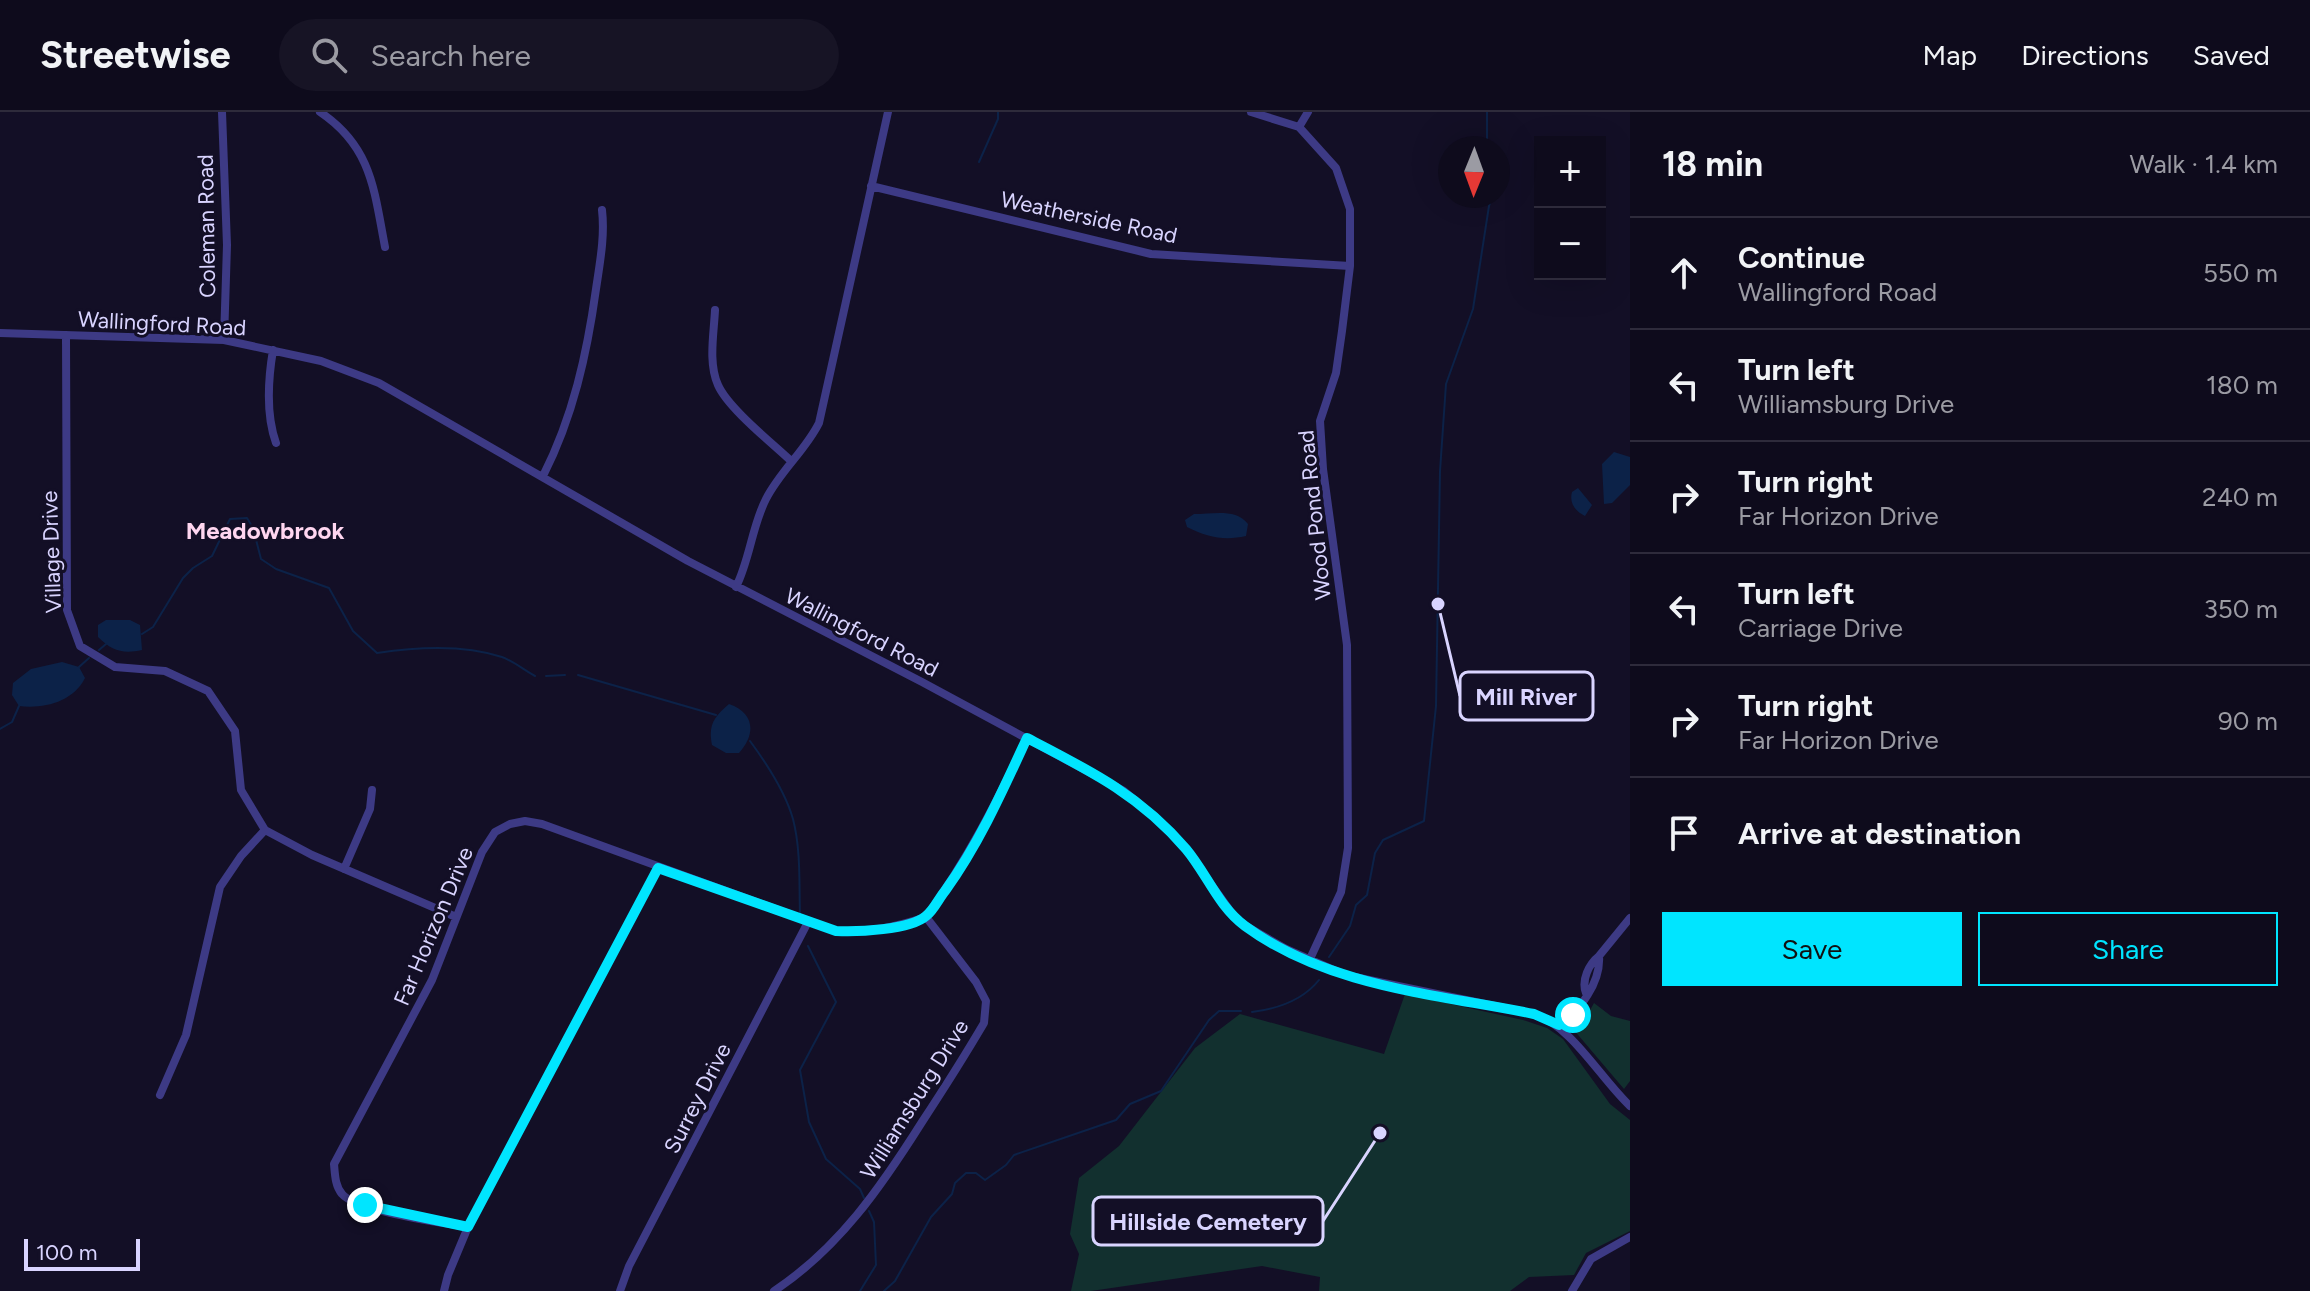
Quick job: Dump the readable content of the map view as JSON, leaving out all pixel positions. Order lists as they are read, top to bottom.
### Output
{
  "streets": {
    "street": [
      "Weatherside Road",
      "Coleman Road",
      "Wallingford Road",
      "Wood Pond Road",
      "Village Drive",
      "Far Horizon Drive",
      "Surrey Drive",
      "Williamsburg Drive"
    ]
  },
  "crossings": [
    ["Weatherside Road", "Wood Pond Road"],
    ["Coleman Road", "Wallingford Road"],
    ["Wallingford Road", "Wood Pond Road"],
    ["Wallingford Road", "Village Drive"],
    ["Far Horizon Drive", "Surrey Drive"],
    ["Far Horizon Drive", "Williamsburg Drive"]
  ],
  "districts": ["Meadowbrook"],
  "places": ["Mill River", "Hillside Cemetery"],
  "scale_bar": "100 m",
  "north": "bottom",
  "page": {
    "header": "Streetwise",
    "search": "Search here",
    "nav": ["Map", "Directions", "Saved"],
    "heading": ["18 min", "Walk · 1.4 km"],
    "map_buttons": ["+", "−"],
    "list": [
      ["Continue", "Wallingford Road", "550 m"],
      ["Turn left", "Williamsburg Drive", "180 m"],
      ["Turn right", "Far Horizon Drive", "240 m"],
      ["Turn left", "Carriage Drive", "350 m"],
      ["Turn right", "Far Horizon Drive", "90 m"],
      "Arrive at destination"
    ],
    "buttons": ["Save", "Share"],
    "scale": "100 m"
  }
}
